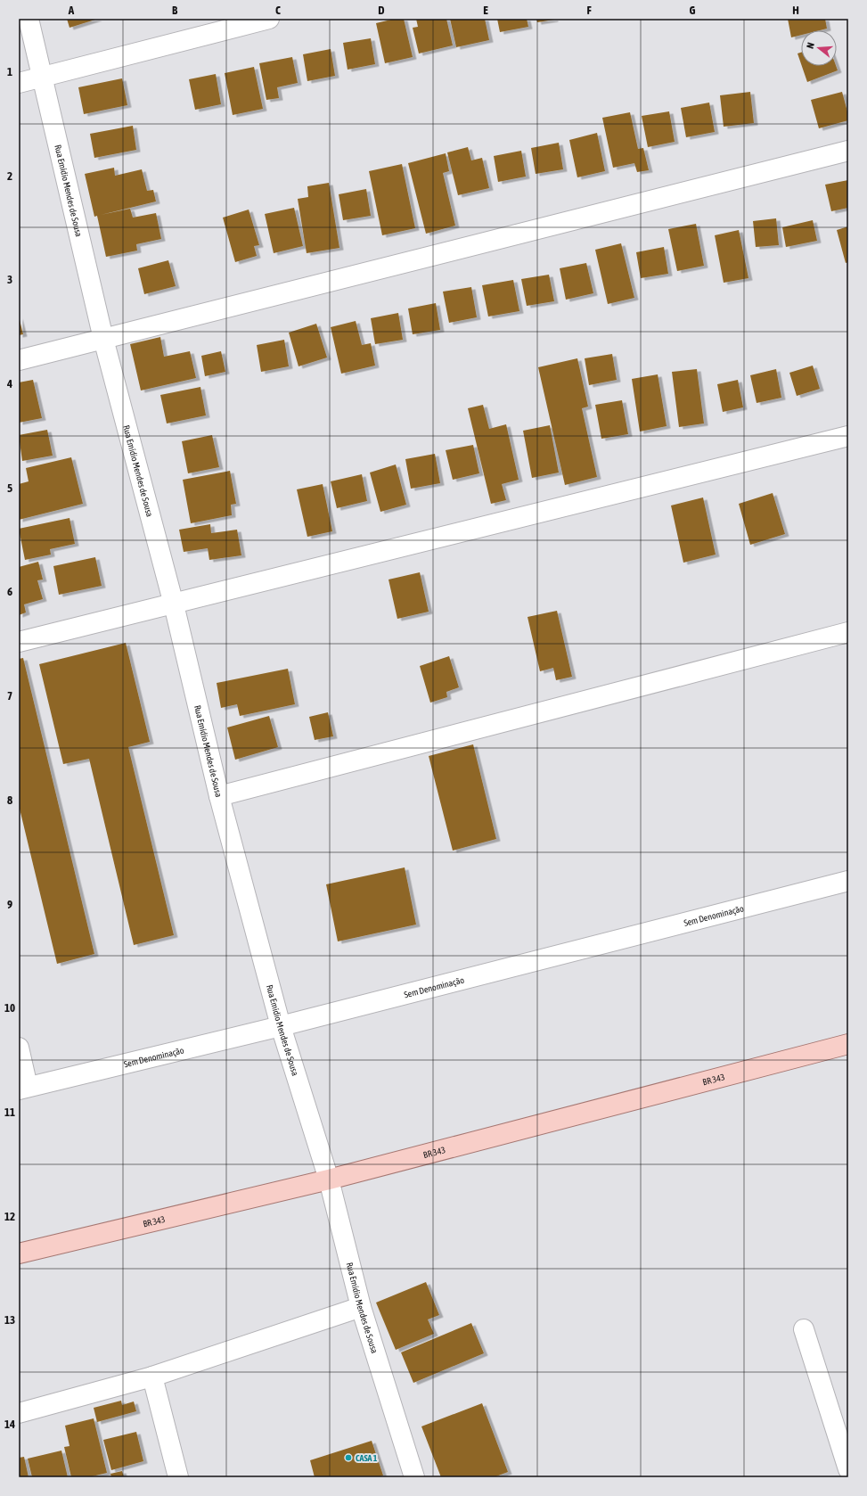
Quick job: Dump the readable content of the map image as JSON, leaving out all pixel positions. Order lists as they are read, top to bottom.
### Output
{
  "streets": {
    "main road": ["BR 343"],
    "street": ["Rua Emídio Mendes de Sousa", "Sem Denominação"]
  },
  "crossings": [
    ["Rua Emídio Mendes de Sousa", "Sem Denominação"],
    ["Rua Emídio Mendes de Sousa", "BR 343"]
  ],
  "places": ["CASA 1"],
  "north": "left",
  "grid": {
    "columns": [
      "A",
      "B",
      "C",
      "D",
      "E",
      "F",
      "G",
      "H"
    ],
    "rows": [
      "1",
      "2",
      "3",
      "4",
      "5",
      "6",
      "7",
      "8",
      "9",
      "10",
      "11",
      "12",
      "13",
      "14"
    ]
  }
}
